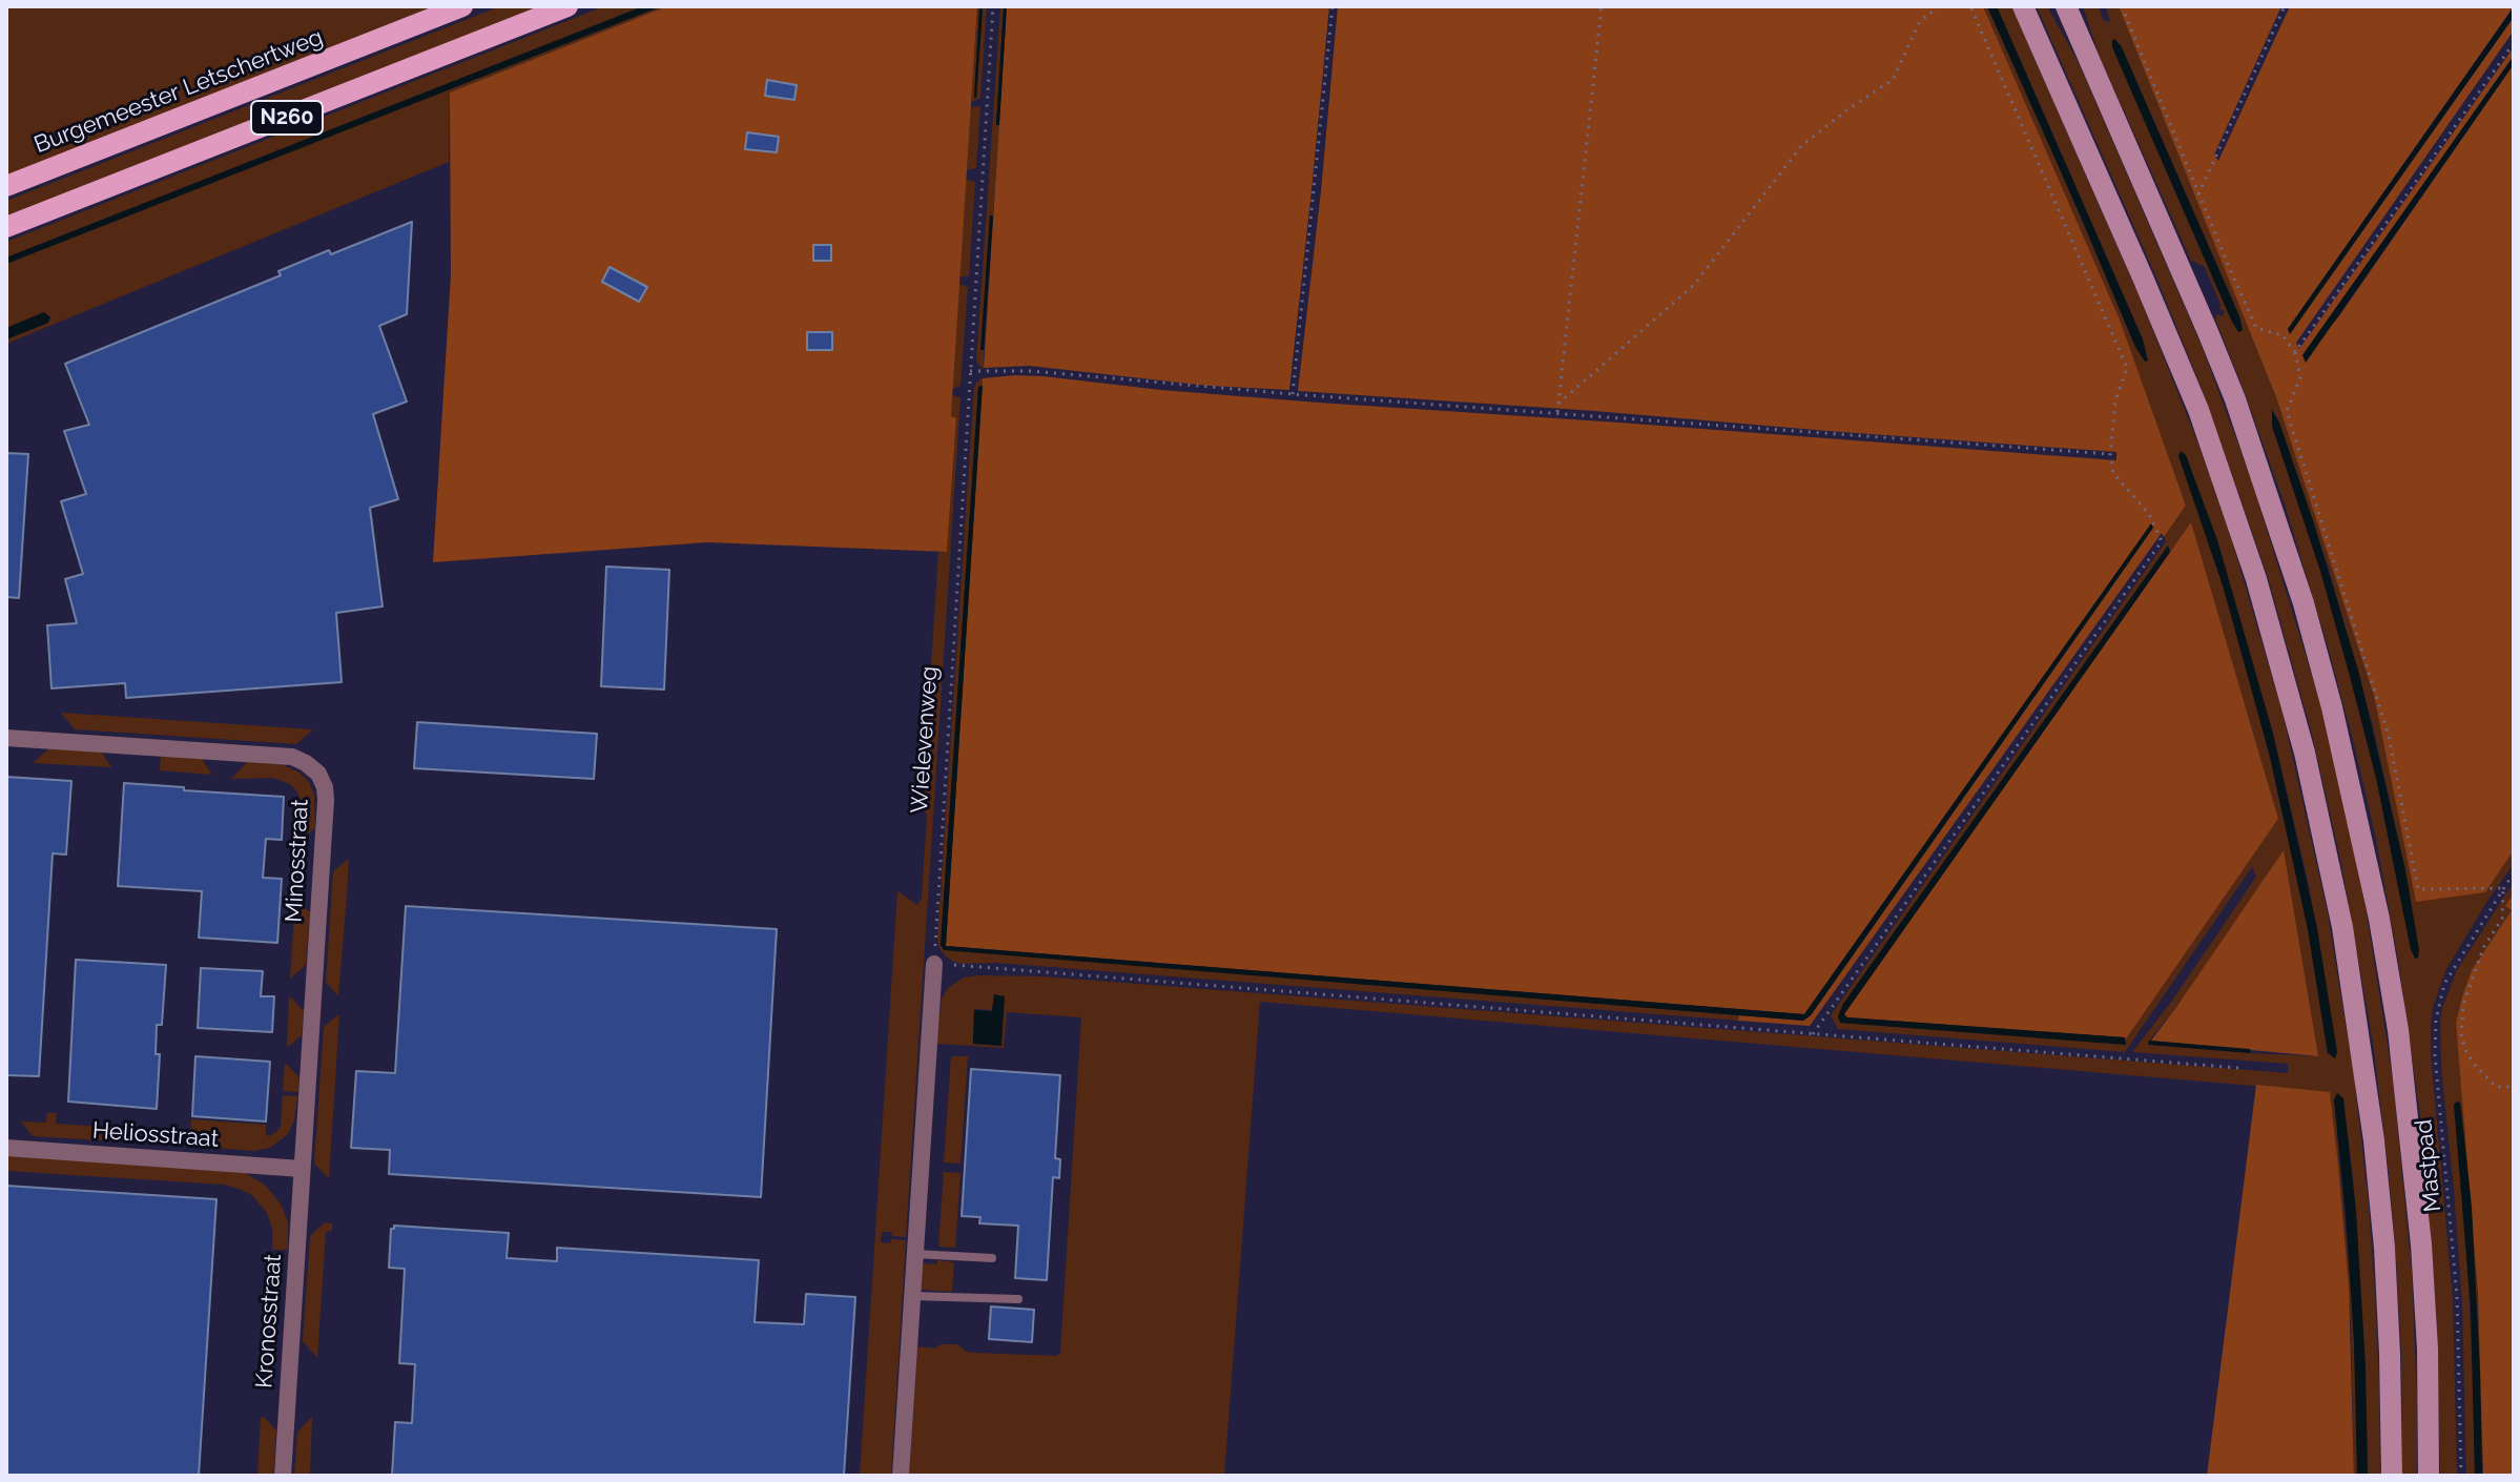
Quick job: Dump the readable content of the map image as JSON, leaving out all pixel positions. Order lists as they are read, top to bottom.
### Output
{
  "streets": {
    "main road": ["Burgemeester Letschertweg", "N260"],
    "street": ["Minosstraat", "Heliosstraat", "Kronosstraat"],
    "path": ["Wielevenweg", "Mastpad"]
  },
  "crossings": [
    ["Minosstraat", "Heliosstraat"],
    ["Minosstraat", "Kronosstraat"],
    ["Heliosstraat", "Kronosstraat"]
  ]
}
